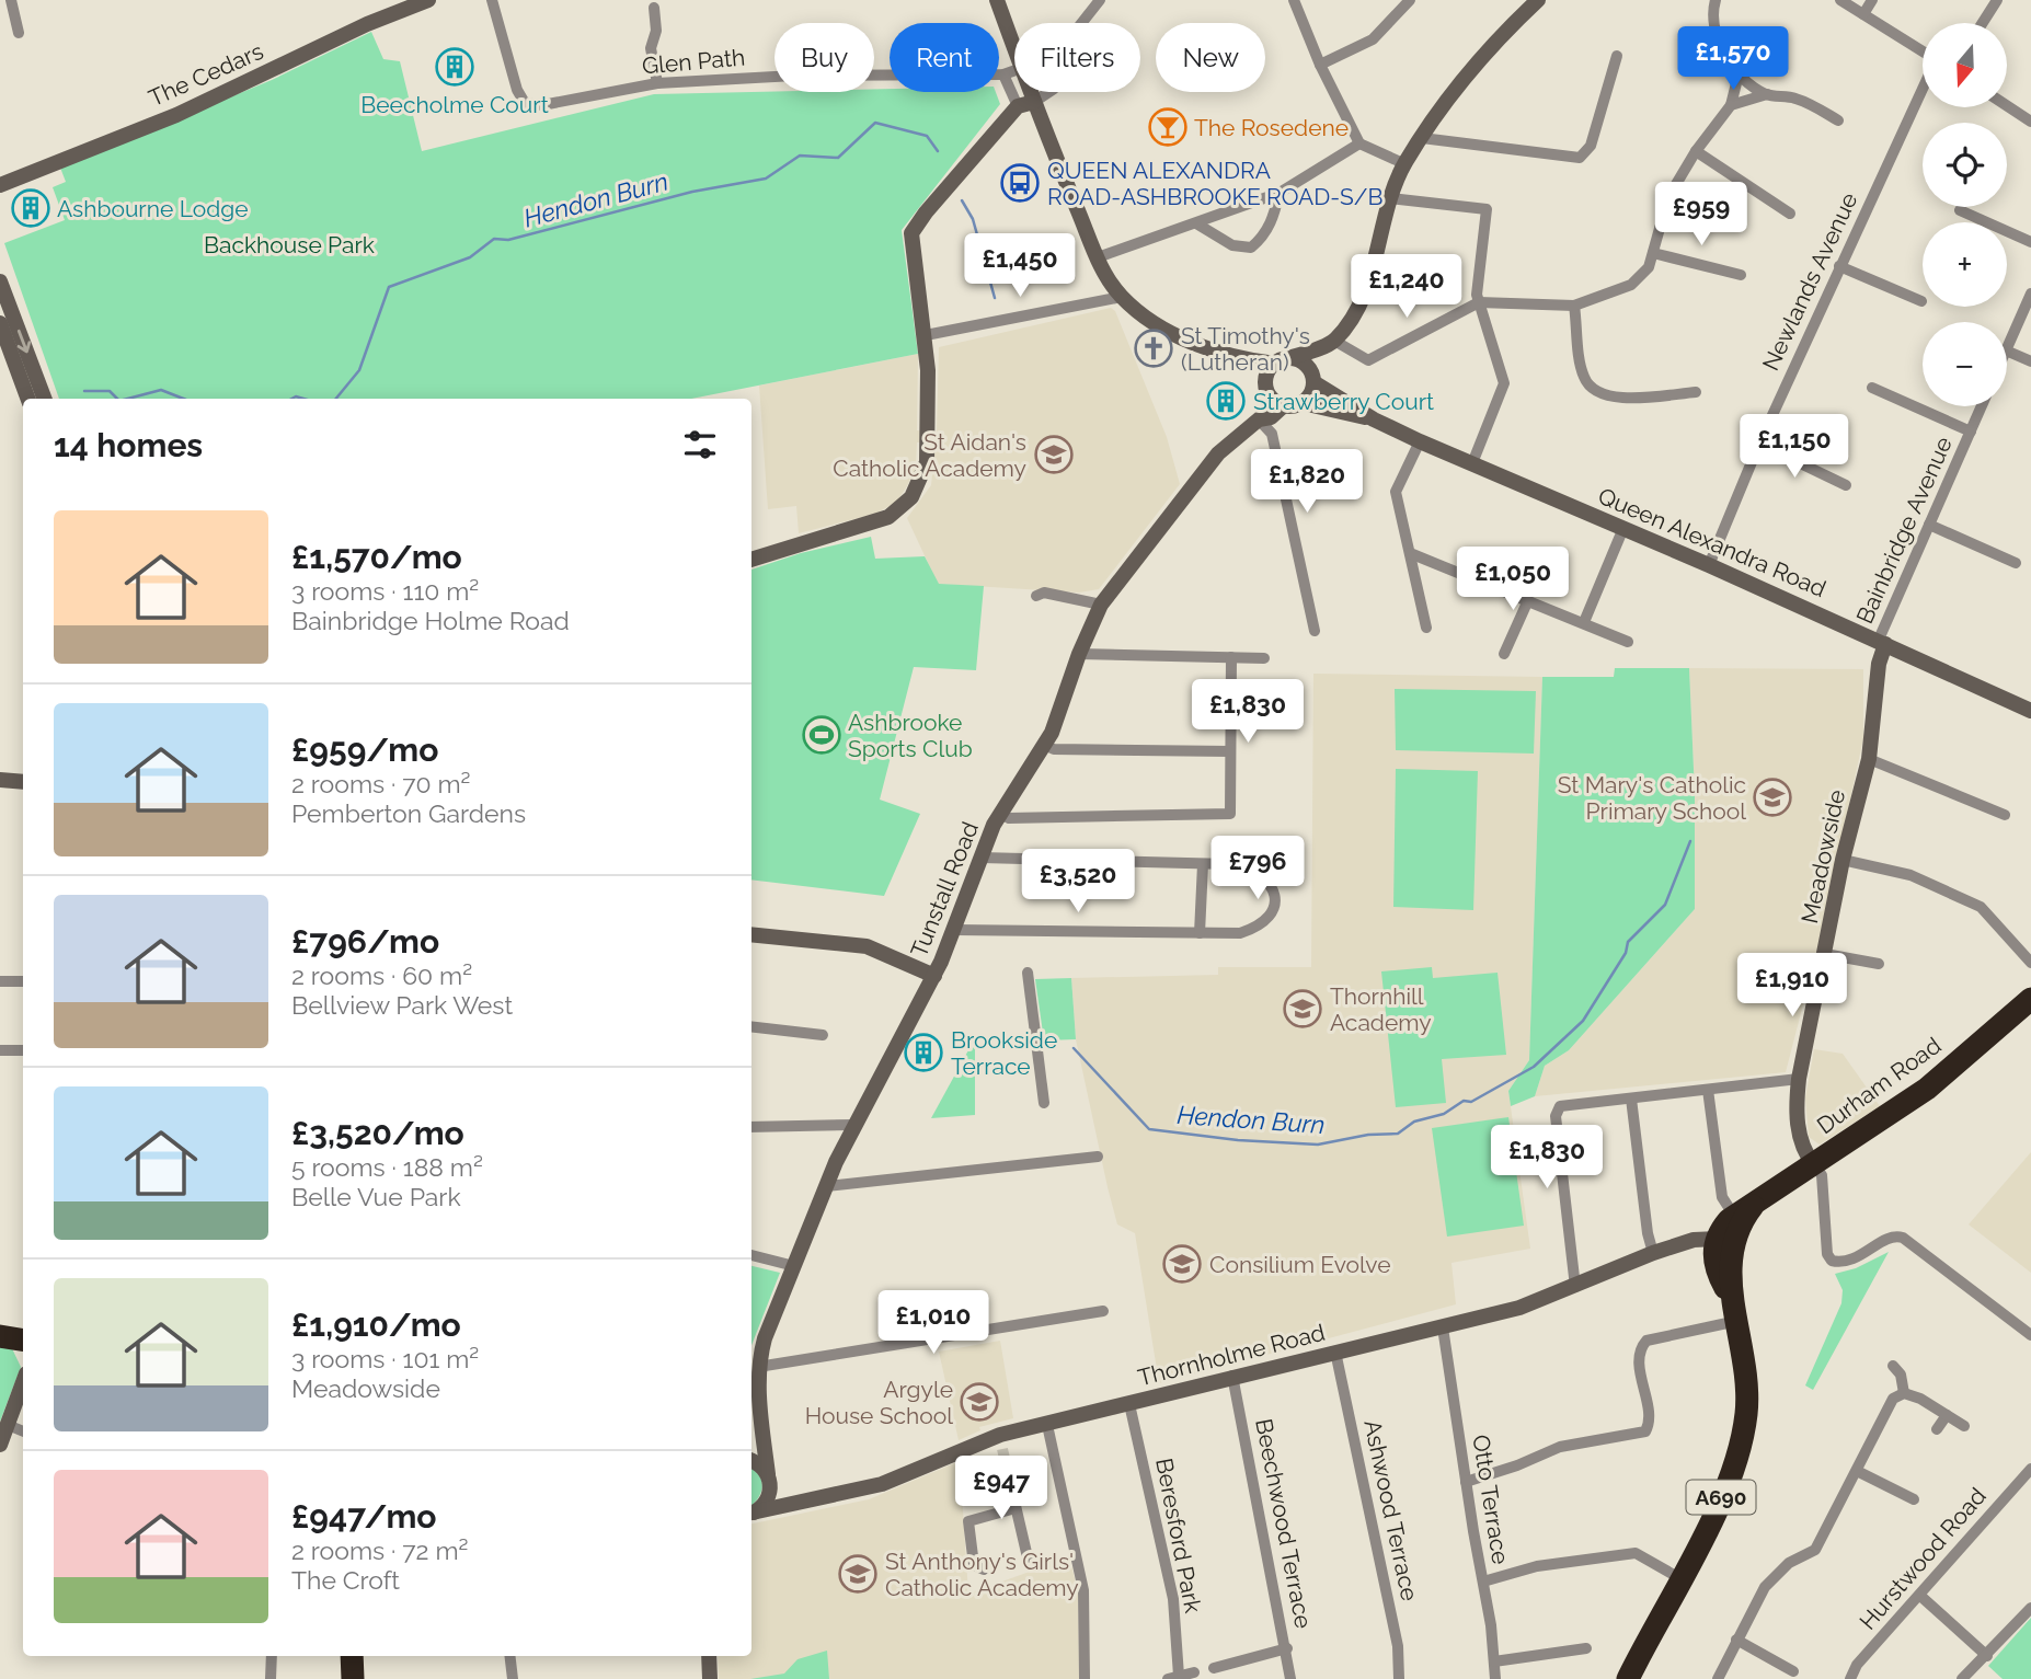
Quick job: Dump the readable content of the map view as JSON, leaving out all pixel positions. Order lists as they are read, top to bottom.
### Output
{
  "streets": {
    "highway": ["Durham Road", "A690"],
    "street": [
      "Glen Path",
      "The Cedars",
      "Newlands Avenue",
      "Bainbridge Avenue",
      "Queen Alexandra Road",
      "Meadowside",
      "Tunstall Road",
      "Thornholme Road",
      "Otto Terrace",
      "Ashwood Terrace",
      "Beechwood Terrace",
      "Beresford Park",
      "Hurstwood Road"
    ]
  },
  "crossings": [
    ["Newlands Avenue", "Queen Alexandra Road"],
    ["Bainbridge Avenue", "Queen Alexandra Road"],
    ["Bainbridge Avenue", "Meadowside"],
    ["Queen Alexandra Road", "Meadowside"],
    ["Queen Alexandra Road", "Tunstall Road"],
    ["Meadowside", "Durham Road"],
    ["Durham Road", "Thornholme Road"],
    ["Durham Road", "A690"],
    ["Thornholme Road", "A690"],
    ["Thornholme Road", "Otto Terrace"],
    ["Thornholme Road", "Ashwood Terrace"],
    ["Thornholme Road", "Beechwood Terrace"],
    ["Thornholme Road", "Beresford Park"]
  ],
  "water": ["Hendon Burn"],
  "parks": ["Backhouse Park"],
  "places": {
    "building": [
      "Beecholme Court",
      "Ashbourne Lodge",
      "Strawberry Court",
      "Brookside Terrace"
    ],
    "bar": ["The Rosedene"],
    "bus stop": ["QUEEN ALEXANDRA ROAD-ASHBROOKE ROAD-S/B"],
    "church": ["St Timothy's (Lutheran)"],
    "school or university": [
      "St Aidan's Catholic Academy",
      "St Mary's Catholic Primary School",
      "Thornhill Academy",
      "Consilium Evolve",
      "Argyle House School",
      "St Anthony's Girls' Catholic Academy"
    ],
    "sports": ["Ashbrooke Sports Club"]
  },
  "north": "bottom",
  "page": {
    "map_buttons": ["+", "−"],
    "chip": [
      "Buy",
      "Rent",
      "Filters",
      "New"
    ],
    "price": [
      "£1,570",
      "£959",
      "£1,450",
      "£1,240",
      "£1,150",
      "£1,820",
      "£1,050",
      "£1,830",
      "£796",
      "£3,520",
      "£1,910",
      "£1,830",
      "£1,010",
      "£947"
    ],
    "heading": "14 homes",
    "list": [
      {
        "name": "£1,570/mo",
        "note": "3 rooms · 110 m² · Bainbridge Holme Road"
      },
      {
        "name": "£959/mo",
        "note": "2 rooms · 70 m² · Pemberton Gardens"
      },
      {
        "name": "£796/mo",
        "note": "2 rooms · 60 m² · Bellview Park West"
      },
      {
        "name": "£3,520/mo",
        "note": "5 rooms · 188 m² · Belle Vue Park"
      },
      {
        "name": "£1,910/mo",
        "note": "3 rooms · 101 m² · Meadowside"
      },
      {
        "name": "£947/mo",
        "note": "2 rooms · 72 m² · The Croft"
      }
    ]
  }
}
